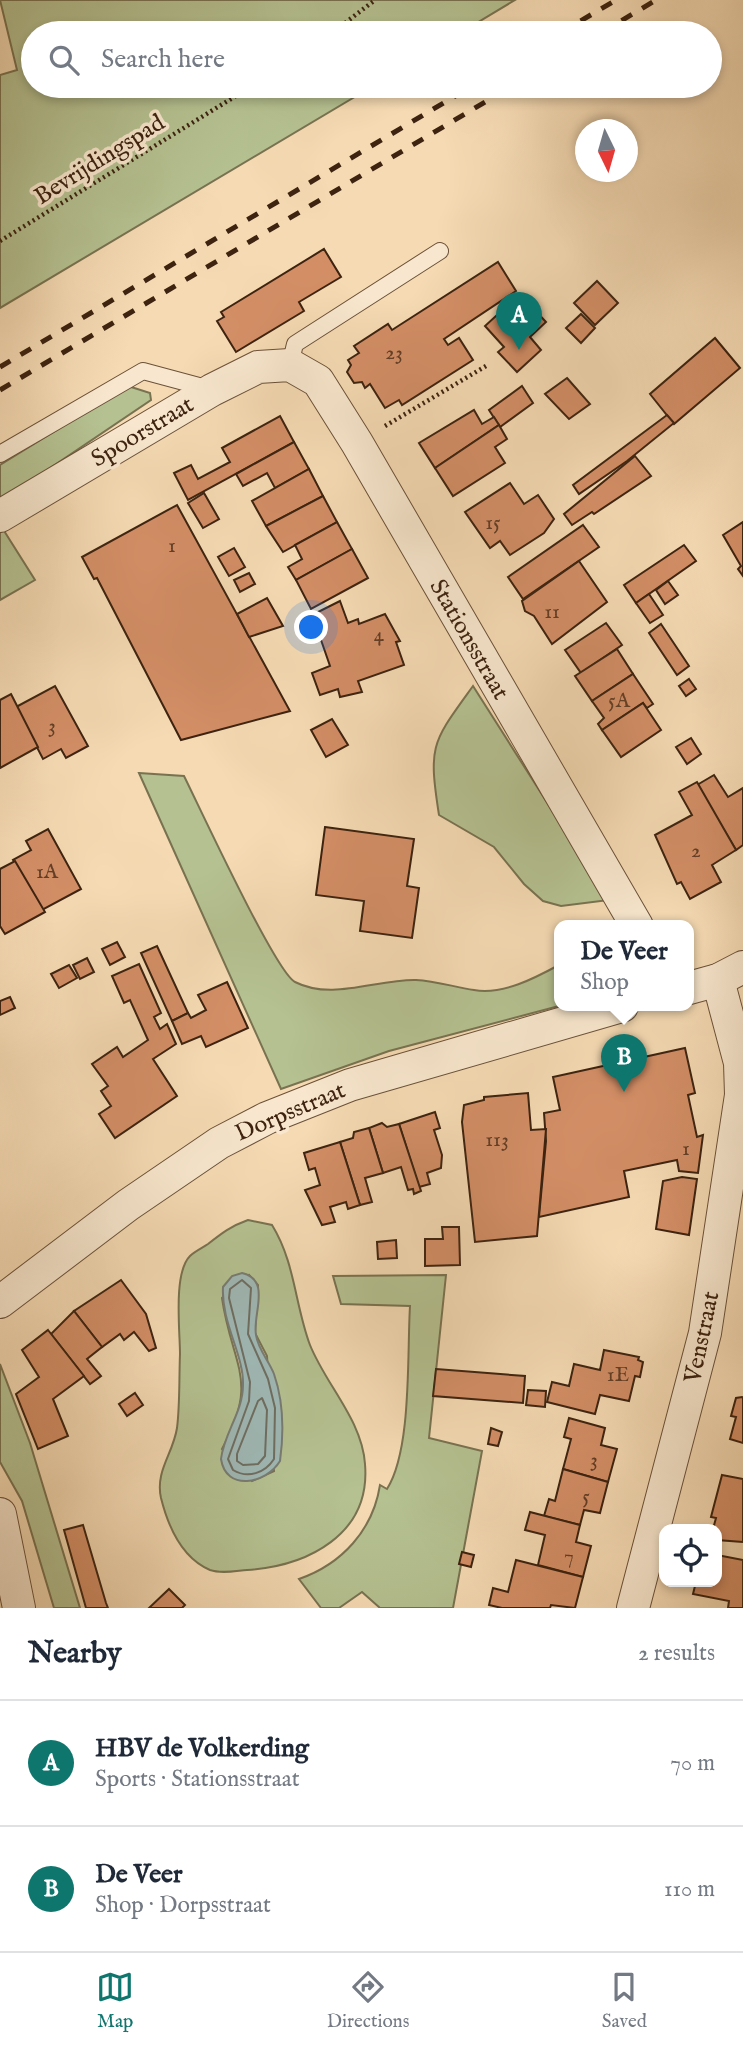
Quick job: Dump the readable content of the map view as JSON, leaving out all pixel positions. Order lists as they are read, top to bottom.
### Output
{
  "streets": {
    "street": [
      "Spoorstraat",
      "Stationsstraat",
      "Dorpsstraat",
      "Venstraat"
    ],
    "path": ["Bevrijdingspad"]
  },
  "crossings": [
    ["Spoorstraat", "Stationsstraat"]
  ],
  "house_numbers": [
    "23",
    "15",
    "1",
    "11",
    "4",
    "5A",
    "3",
    "2",
    "1A",
    "113",
    "1",
    "1E",
    "3",
    "5",
    "7"
  ],
  "north": "bottom",
  "page": {
    "search": "Search here",
    "pins": ["A", "B"],
    "popup": ["De Veer", "Shop"],
    "heading": ["Nearby", "2 results"],
    "list": [
      {
        "mark": "A",
        "name": "HBV de Volkerding",
        "note": "Sports · Stationsstraat",
        "value": "70 m"
      },
      {
        "mark": "B",
        "name": "De Veer",
        "note": "Shop · Dorpsstraat",
        "value": "110 m"
      }
    ],
    "nav": ["Map", "Directions", "Saved"]
  }
}
